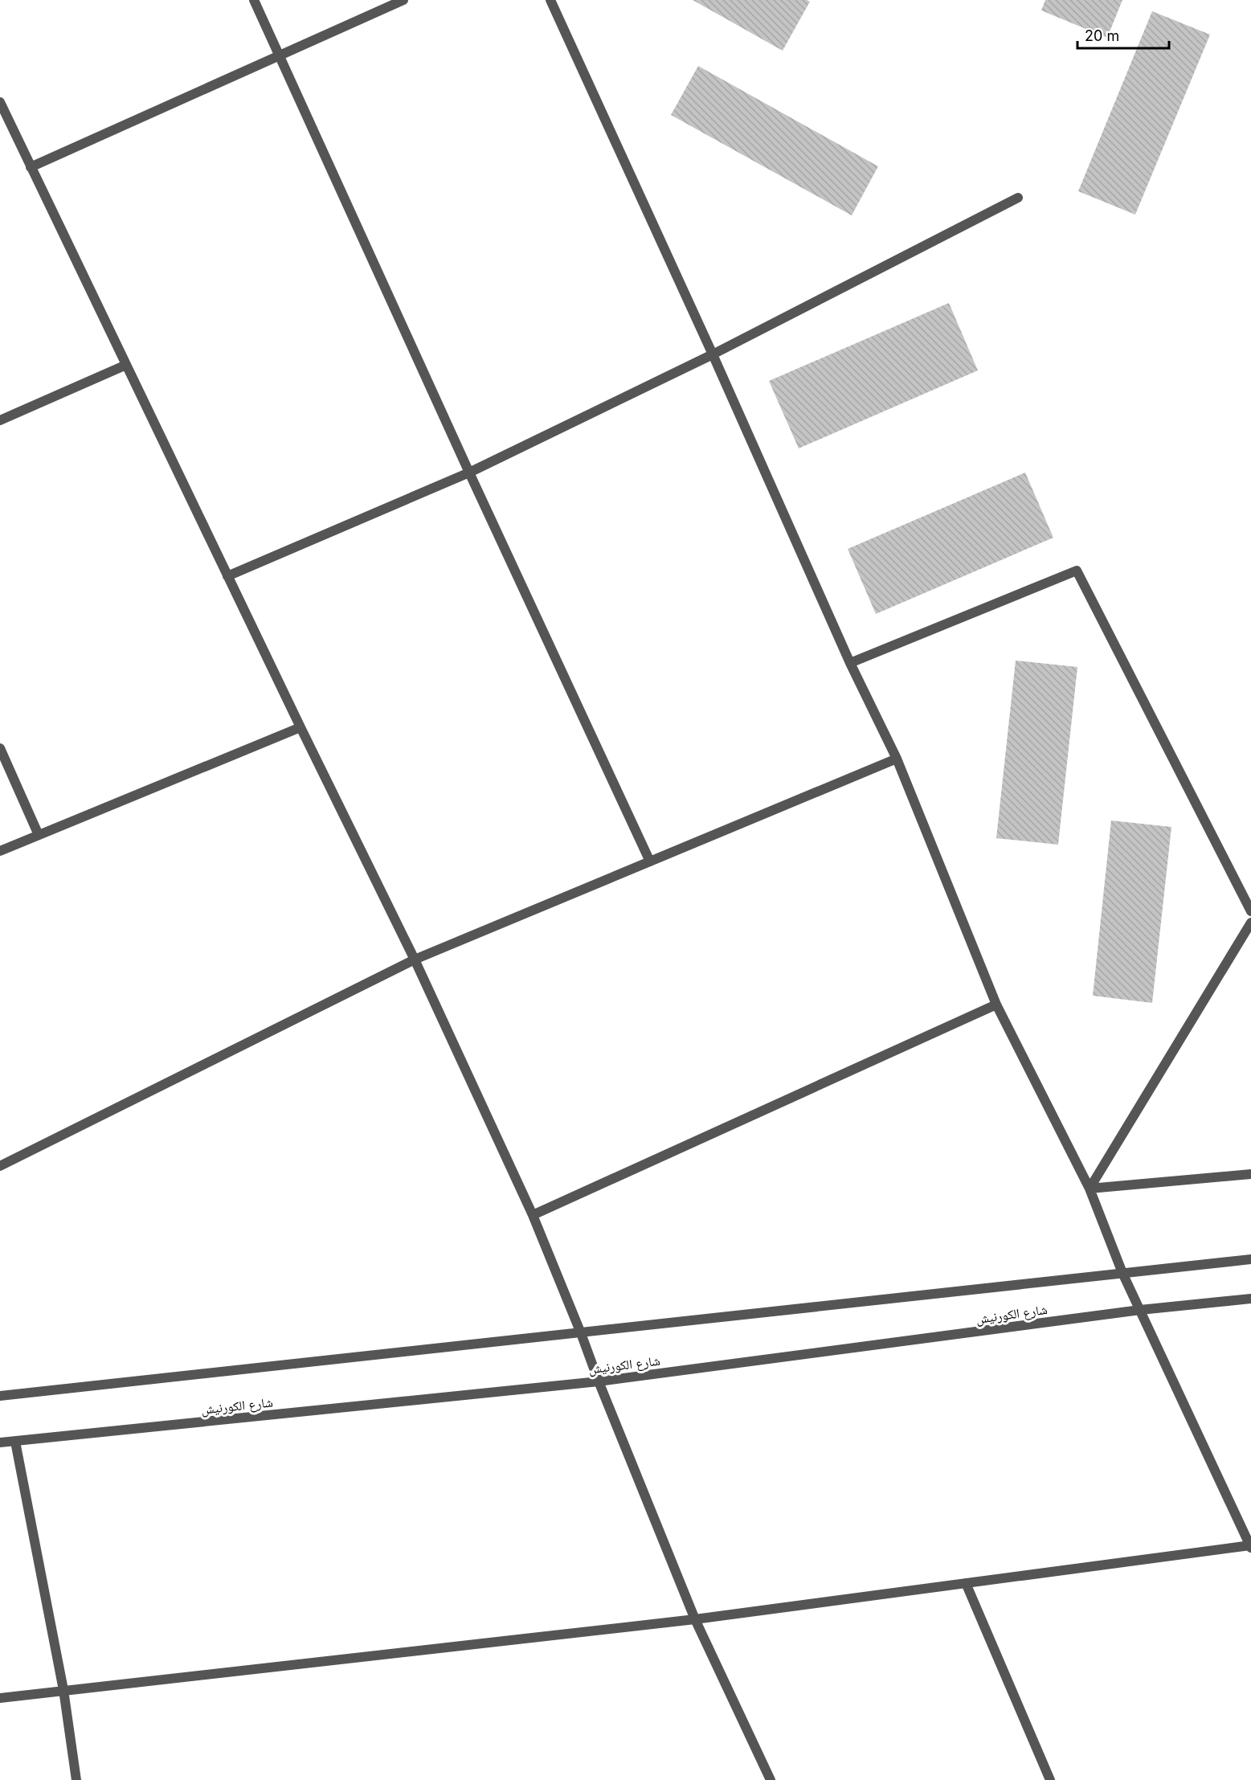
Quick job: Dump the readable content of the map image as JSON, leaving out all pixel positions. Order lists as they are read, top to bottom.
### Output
{
  "streets": {
    "street": ["شارع الكورنيش"]
  },
  "scale_bar": "20 m"
}
